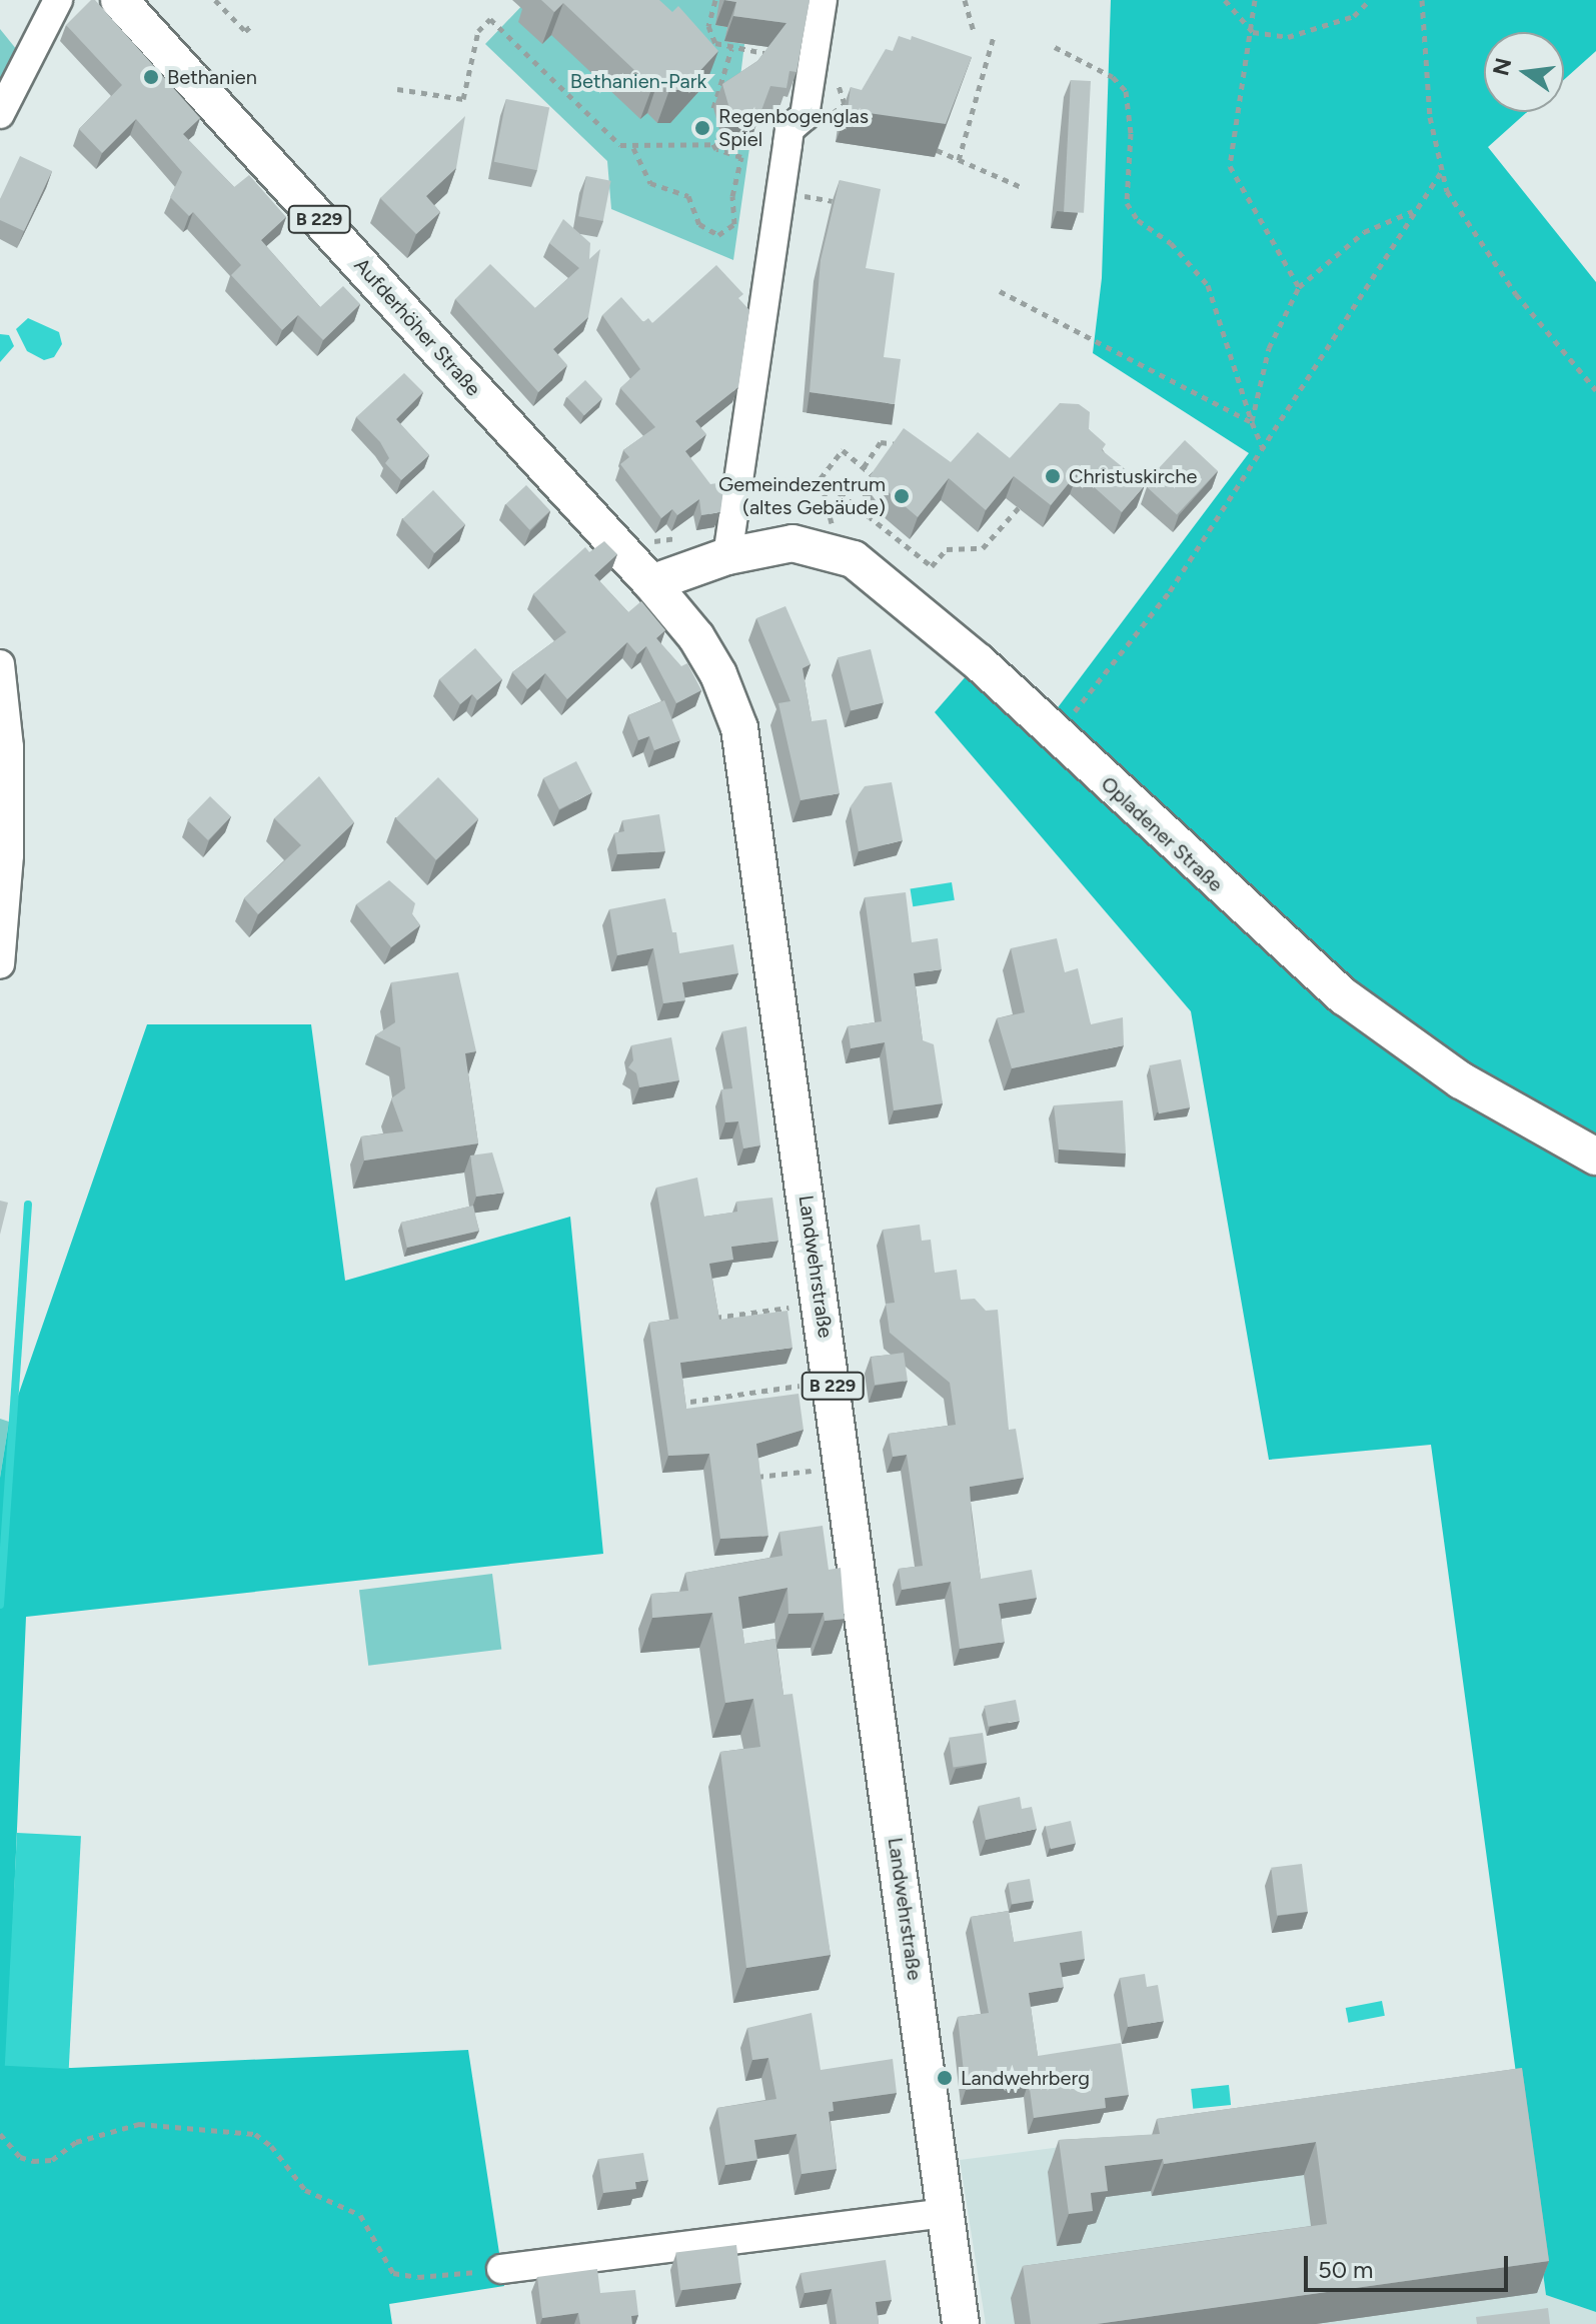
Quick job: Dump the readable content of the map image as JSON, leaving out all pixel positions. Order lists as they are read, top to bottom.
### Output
{
  "streets": {
    "main road": [
      "B 229",
      "Aufderhöher Straße",
      "Opladener Straße",
      "Landwehrstraße"
    ]
  },
  "crossings": [
    ["Aufderhöher Straße", "Opladener Straße"],
    ["Aufderhöher Straße", "Landwehrstraße"],
    ["Opladener Straße", "Landwehrstraße"]
  ],
  "parks": ["Bethanien-Park"],
  "places": [
    "Bethanien",
    "Regenbogenglas Spiel",
    "Christuskirche",
    "Gemeindezentrum (altes Gebäude)",
    "Landwehrberg"
  ],
  "scale_bar": "50 m",
  "north": "left"
}
